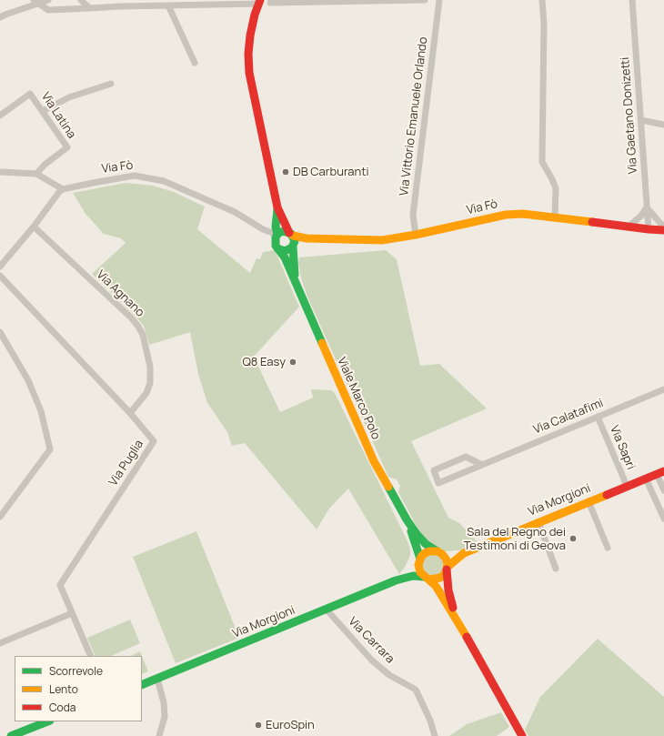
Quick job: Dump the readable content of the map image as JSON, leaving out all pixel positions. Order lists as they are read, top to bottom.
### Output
{
  "streets": {
    "main road": ["Via Fò", "Viale Marco Polo", "Via Morgioni"],
    "street": [
      "Via Latina",
      "Via Gaetano Donizetti",
      "Via Vittorio Emanuele Orlando",
      "Via Agnano",
      "Via Calatafimi",
      "Via Sapri",
      "Via Puglia",
      "Via Carrara"
    ]
  },
  "crossings": [
    ["Via Gaetano Donizetti", "Via Fò"],
    ["Via Vittorio Emanuele Orlando", "Via Fò"],
    ["Via Fò", "Viale Marco Polo"],
    ["Via Agnano", "Via Puglia"],
    ["Via Calatafimi", "Via Sapri"],
    ["Via Sapri", "Via Morgioni"],
    ["Via Morgioni", "Via Carrara"]
  ],
  "places": [
    "DB Carburanti",
    "Q8 Easy",
    "Sala del Regno dei Testimoni di Geova",
    "EuroSpin"
  ],
  "legend": ["Scorrevole", "Lento", "Coda"]
}
